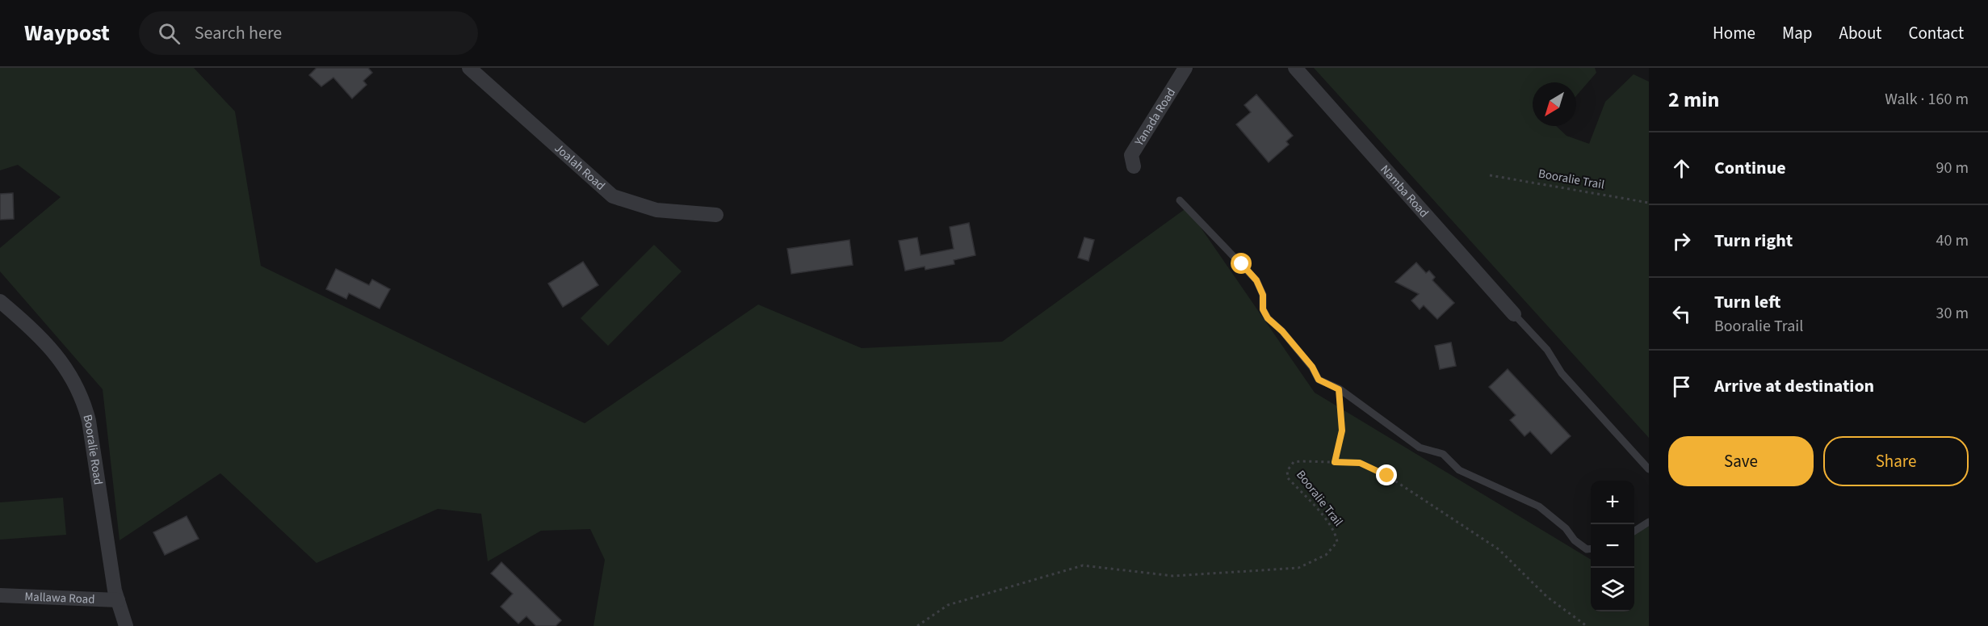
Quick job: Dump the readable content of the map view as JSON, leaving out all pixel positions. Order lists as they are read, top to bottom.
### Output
{
  "streets": {
    "street": [
      "Yanada Road",
      "Joalah Road",
      "Namba Road",
      "Booralie Road",
      "Mallawa Road"
    ],
    "path": ["Booralie Trail"]
  },
  "crossings": [
    ["Booralie Road", "Mallawa Road"]
  ],
  "north": "bottom left",
  "page": {
    "header": "Waypost",
    "search": "Search here",
    "nav": [
      "Home",
      "Map",
      "About",
      "Contact"
    ],
    "heading": ["2 min", "Walk · 160 m"],
    "list": [
      ["Continue", "90 m"],
      ["Turn right", "40 m"],
      ["Turn left", "Booralie Trail", "30 m"],
      "Arrive at destination"
    ],
    "buttons": ["Save", "Share"],
    "map_buttons": ["+", "−"]
  }
}
